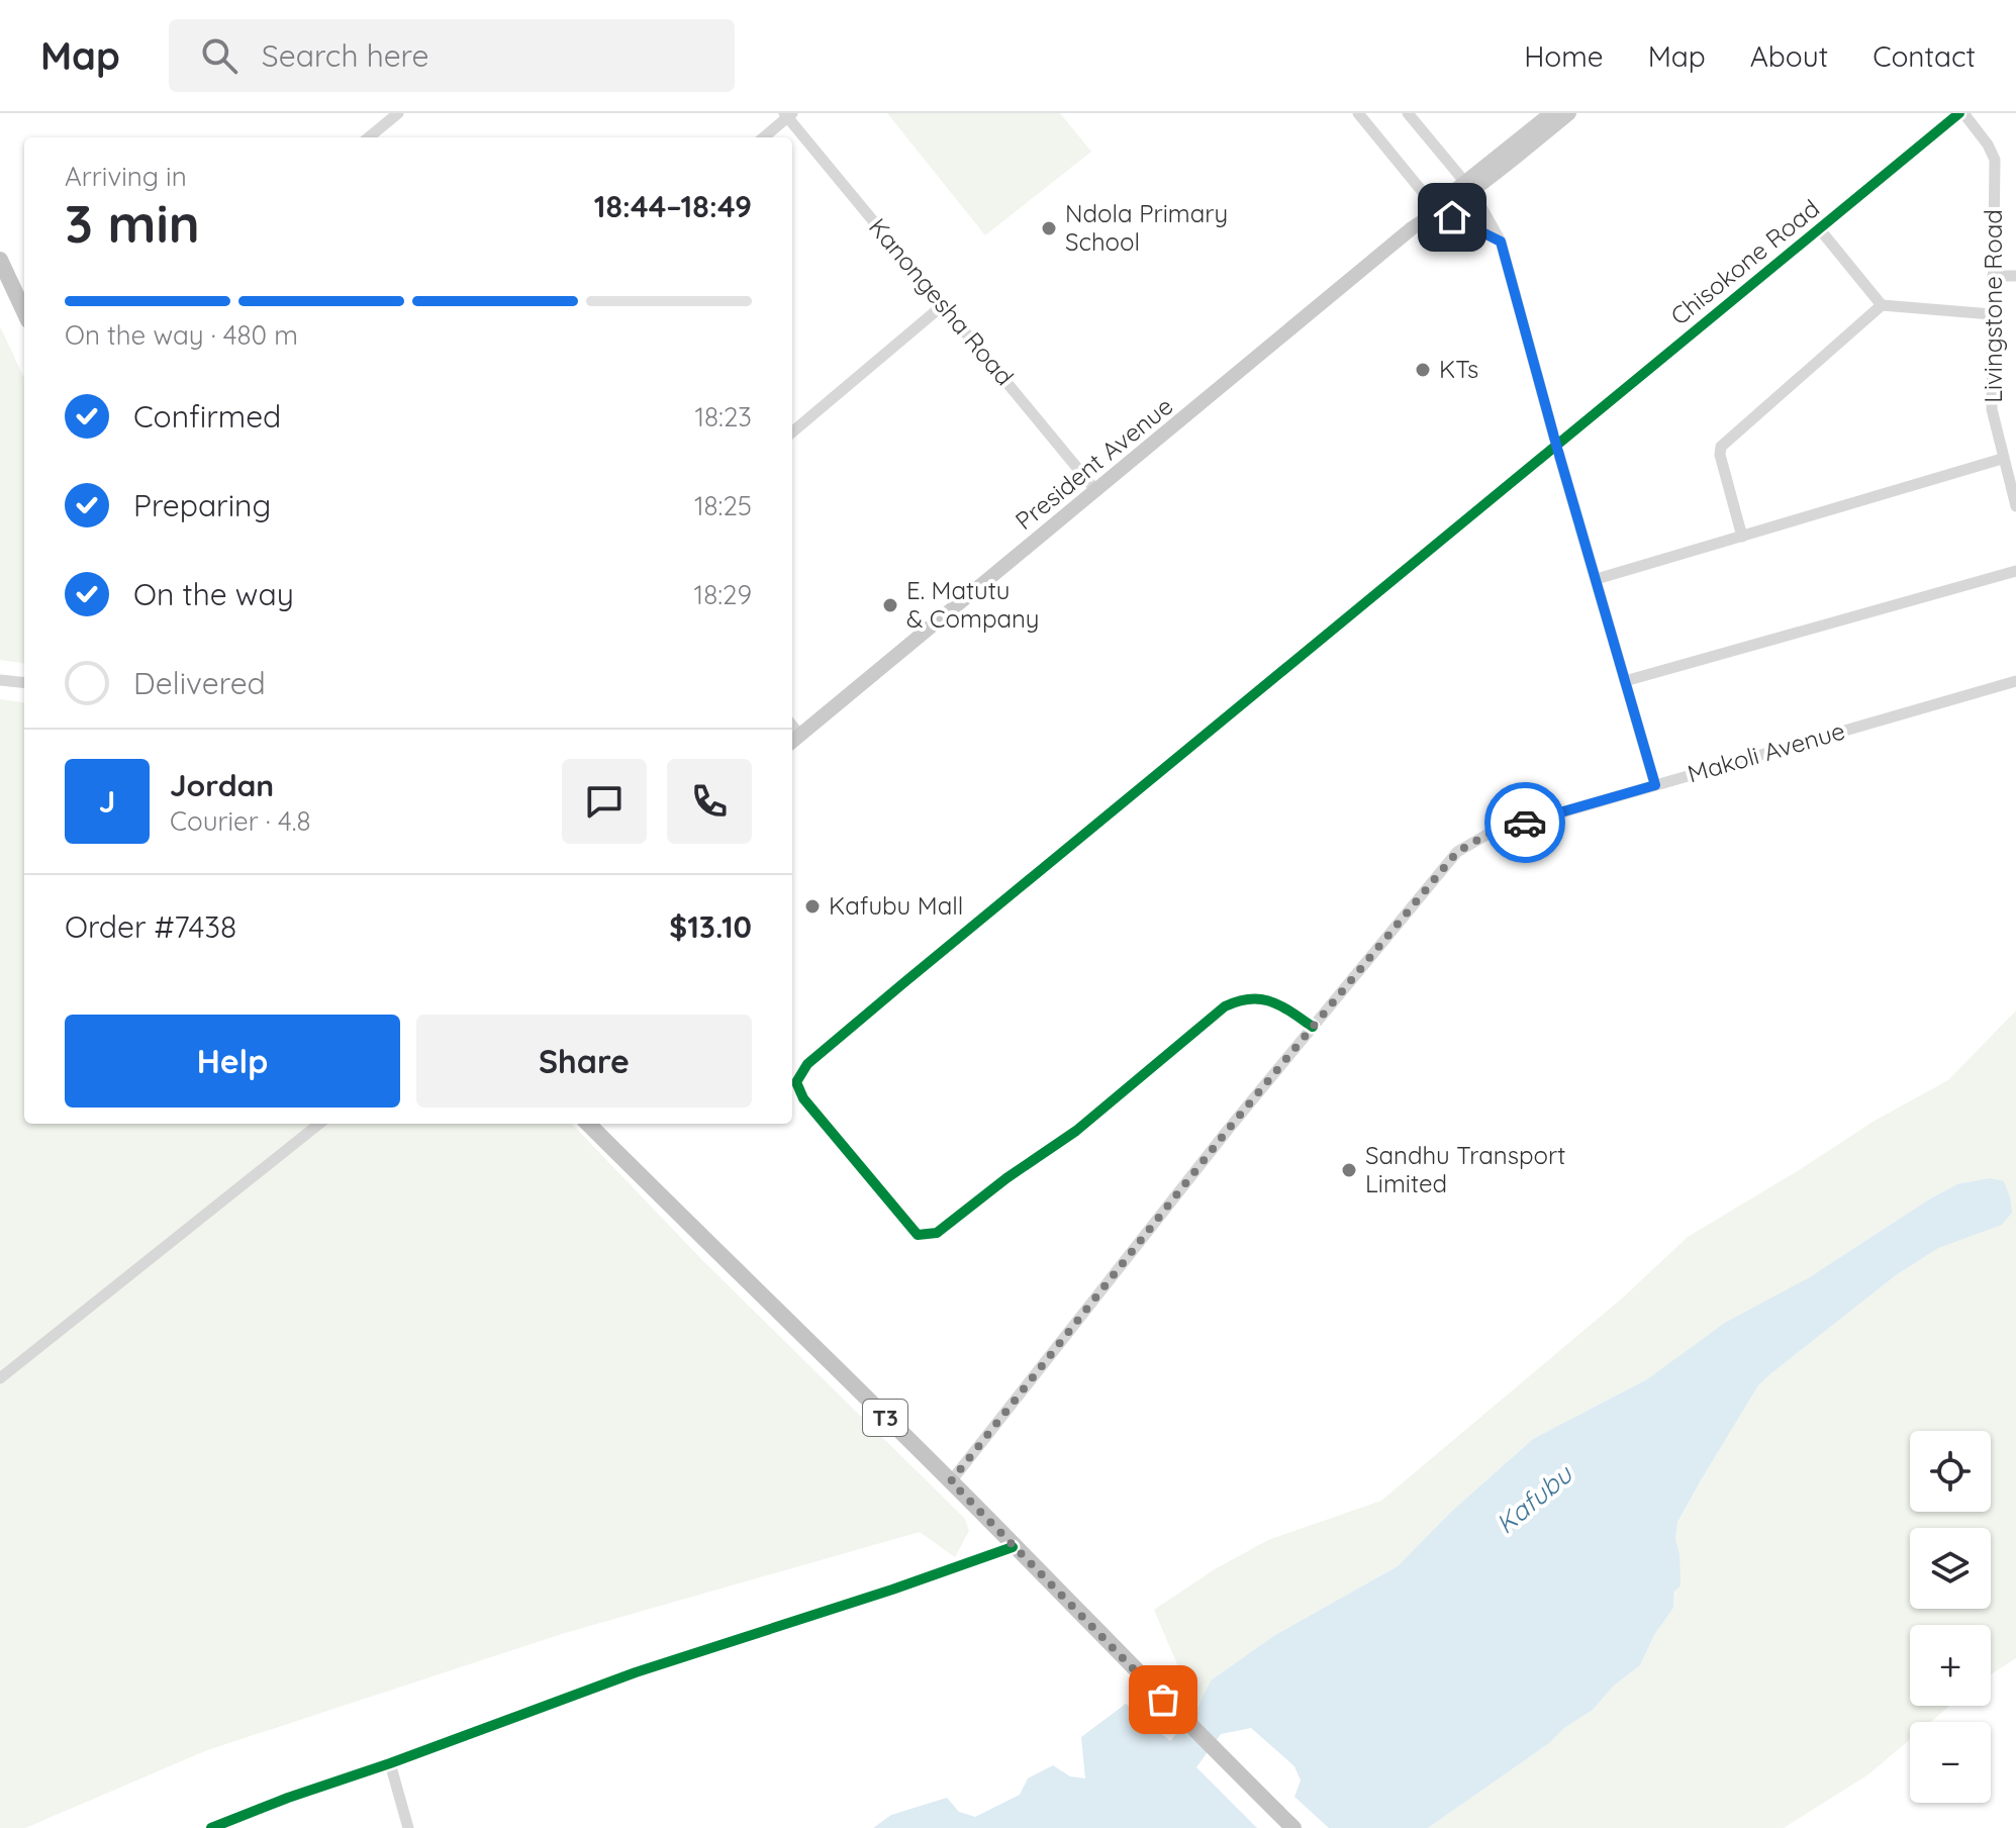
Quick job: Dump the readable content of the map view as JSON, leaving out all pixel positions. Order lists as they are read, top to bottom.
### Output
{
  "streets": {
    "highway": ["T3"],
    "main road": ["President Avenue"],
    "street": [
      "Chisokone Road",
      "Kanongesha Road",
      "Livingstone Road",
      "Makoli Avenue"
    ]
  },
  "crossings": [
    ["Chisokone Road", "Livingstone Road"],
    ["Chisokone Road", "Makoli Avenue"],
    ["Kanongesha Road", "President Avenue"],
    ["Makoli Avenue", "T3"]
  ],
  "water": ["Kafubu"],
  "places": [
    "Ndola Primary School",
    "KTs",
    "E. Matutu & Company",
    "Kafubu Mall",
    "Sandhu Transport Limited"
  ],
  "page": {
    "header": "Map",
    "search": "Search here",
    "nav": [
      "Home",
      "Map",
      "About",
      "Contact"
    ],
    "heading": ["3 min", "Arriving in", "18:44–18:49"],
    "panel": [
      "Jordan",
      "Courier · 4.8",
      "Order #7438",
      "$13.10"
    ],
    "bar": "On the way · 480 m",
    "list": [
      ["Confirmed", "18:23"],
      ["Preparing", "18:25"],
      ["On the way", "18:29"],
      "Delivered"
    ],
    "round": "J",
    "buttons": ["Help", "Share"],
    "map_buttons": ["+", "−"]
  }
}
